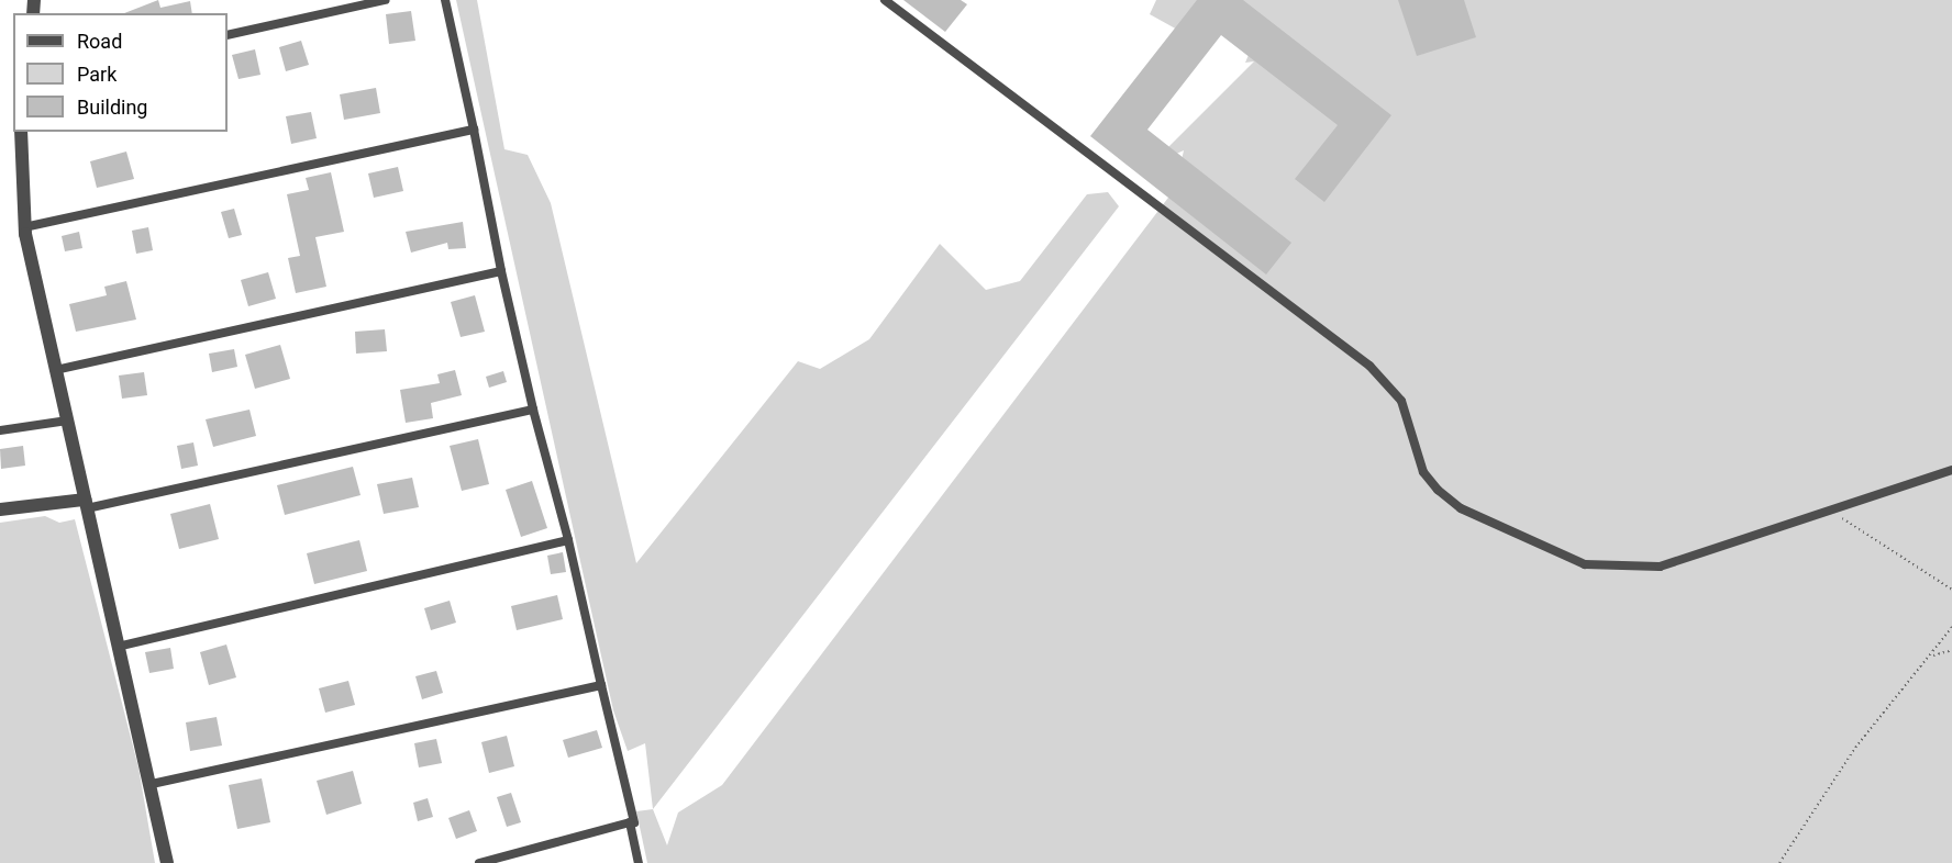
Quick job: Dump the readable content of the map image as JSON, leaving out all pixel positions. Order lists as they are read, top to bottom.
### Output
{
  "legend": ["Road", "Park", "Building"]
}
